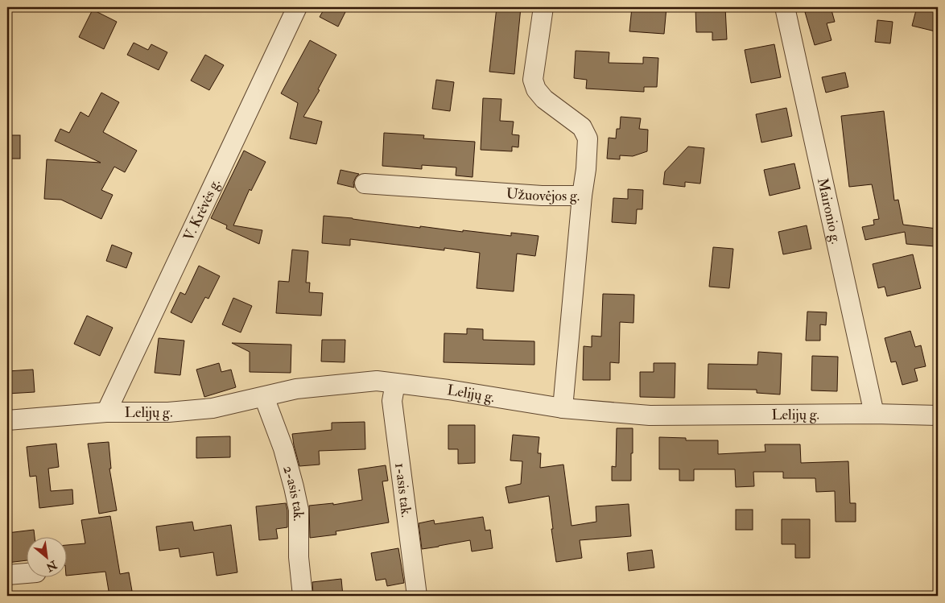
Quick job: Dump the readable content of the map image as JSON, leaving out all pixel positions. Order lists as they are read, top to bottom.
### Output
{
  "streets": {
    "street": [
      "Užuovėjos g.",
      "V. Krėvės g.",
      "Maironio g.",
      "Lelijų g.",
      "1-asis tak.",
      "2-asis tak."
    ]
  },
  "crossings": [
    ["V. Krėvės g.", "Lelijų g."],
    ["Maironio g.", "Lelijų g."],
    ["Lelijų g.", "1-asis tak."],
    ["Lelijų g.", "2-asis tak."]
  ],
  "north": "bottom right"
}
